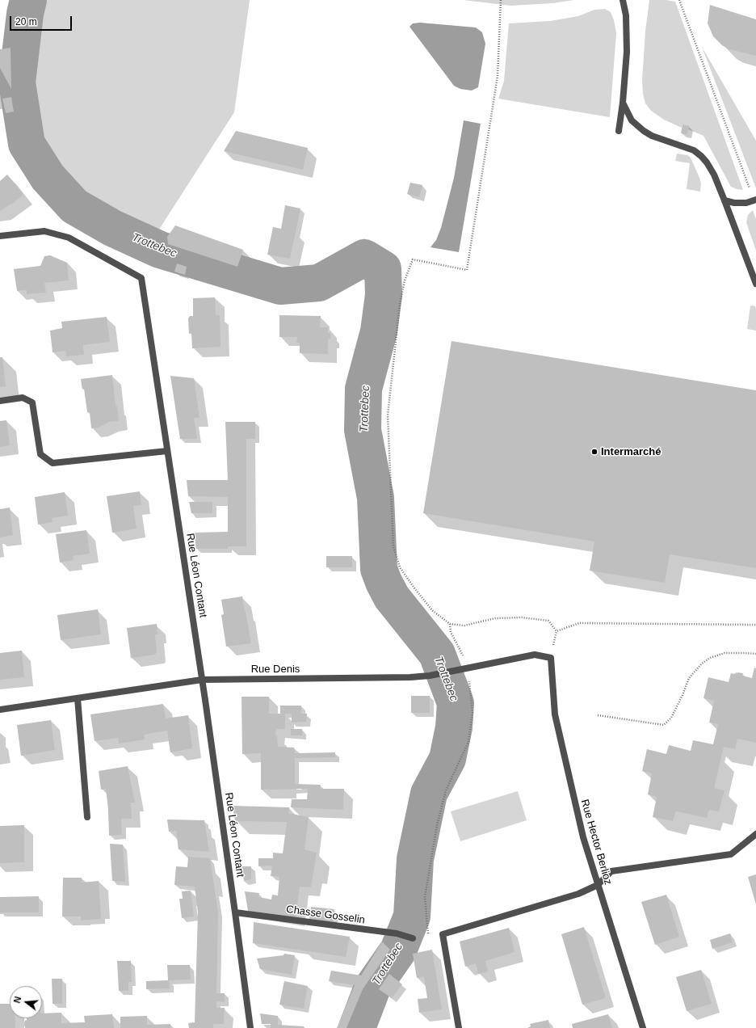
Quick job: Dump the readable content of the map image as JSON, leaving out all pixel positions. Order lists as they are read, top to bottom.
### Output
{
  "streets": {
    "street": [
      "Rue Léon Contant",
      "Rue Denis",
      "Rue Hector Berlioz",
      "Chasse Gosselin"
    ]
  },
  "crossings": [
    ["Rue Léon Contant", "Rue Denis"],
    ["Rue Léon Contant", "Chasse Gosselin"],
    ["Rue Denis", "Rue Hector Berlioz"]
  ],
  "water": ["Trottebec"],
  "places": ["Intermarché"],
  "scale_bar": "20 m",
  "north": "left"
}
